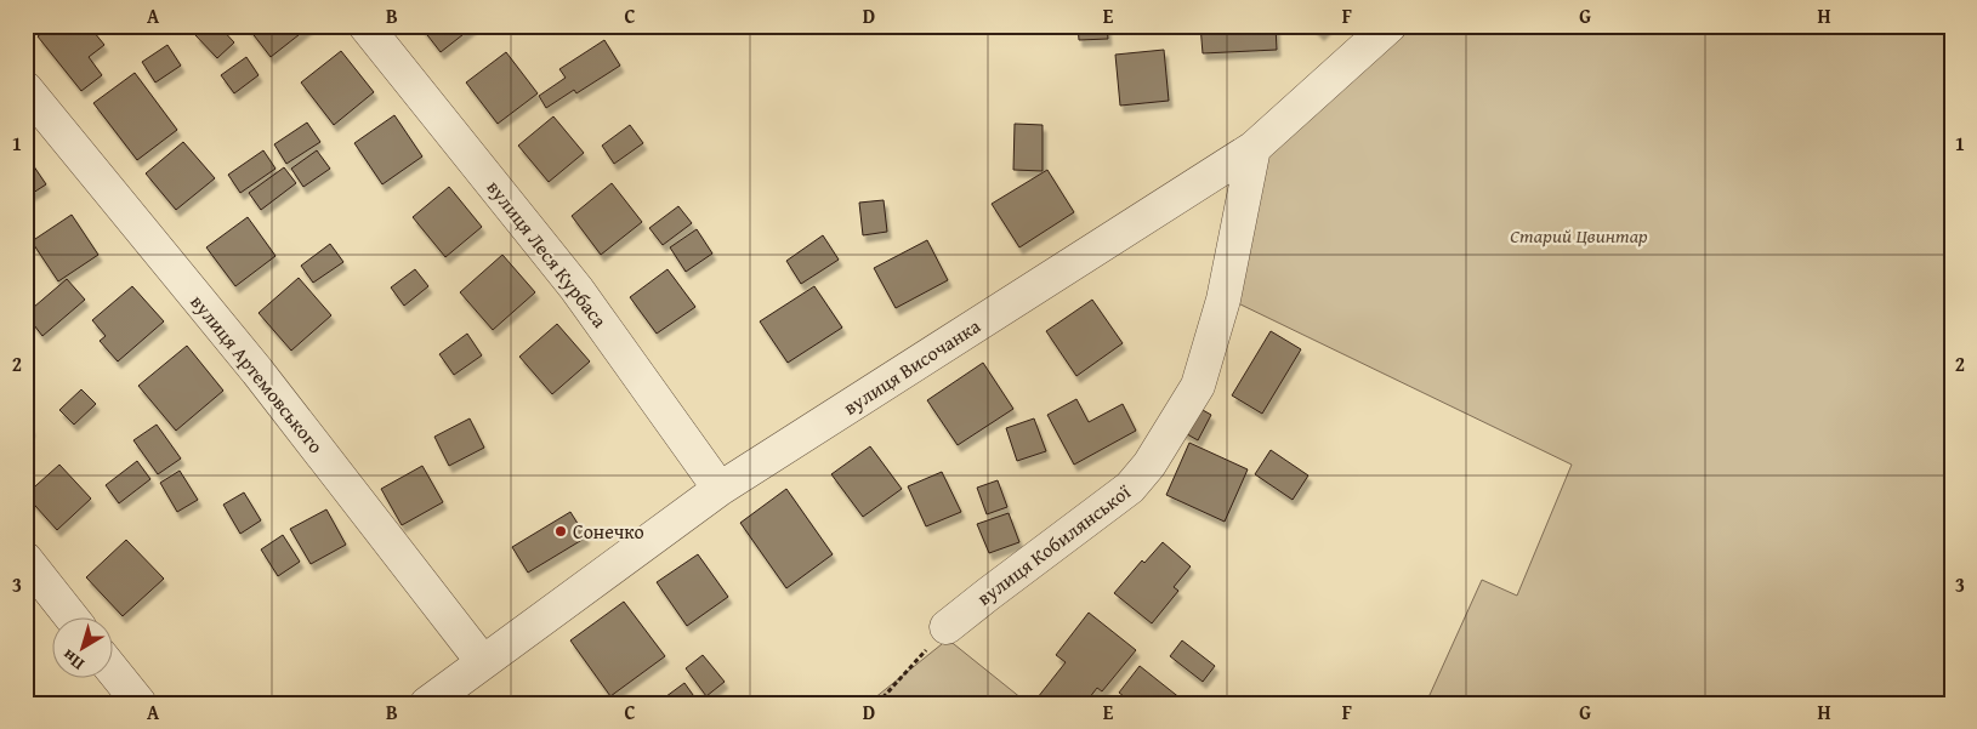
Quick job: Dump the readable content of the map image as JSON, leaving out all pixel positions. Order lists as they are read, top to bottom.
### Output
{
  "streets": {
    "street": [
      "вулиця Леся Курбаса",
      "вулиця Височанка",
      "вулиця Артемовського",
      "вулиця Кобилянської"
    ]
  },
  "crossings": [
    ["вулиця Леся Курбаса", "вулиця Височанка"],
    ["вулиця Височанка", "вулиця Артемовського"],
    ["вулиця Височанка", "вулиця Кобилянської"]
  ],
  "parks": ["Старий Цвинтар"],
  "places": ["Сонечко"],
  "north": "bottom left",
  "grid": {
    "columns": [
      "A",
      "B",
      "C",
      "D",
      "E",
      "F",
      "G",
      "H"
    ],
    "rows": ["1", "2", "3"]
  }
}
